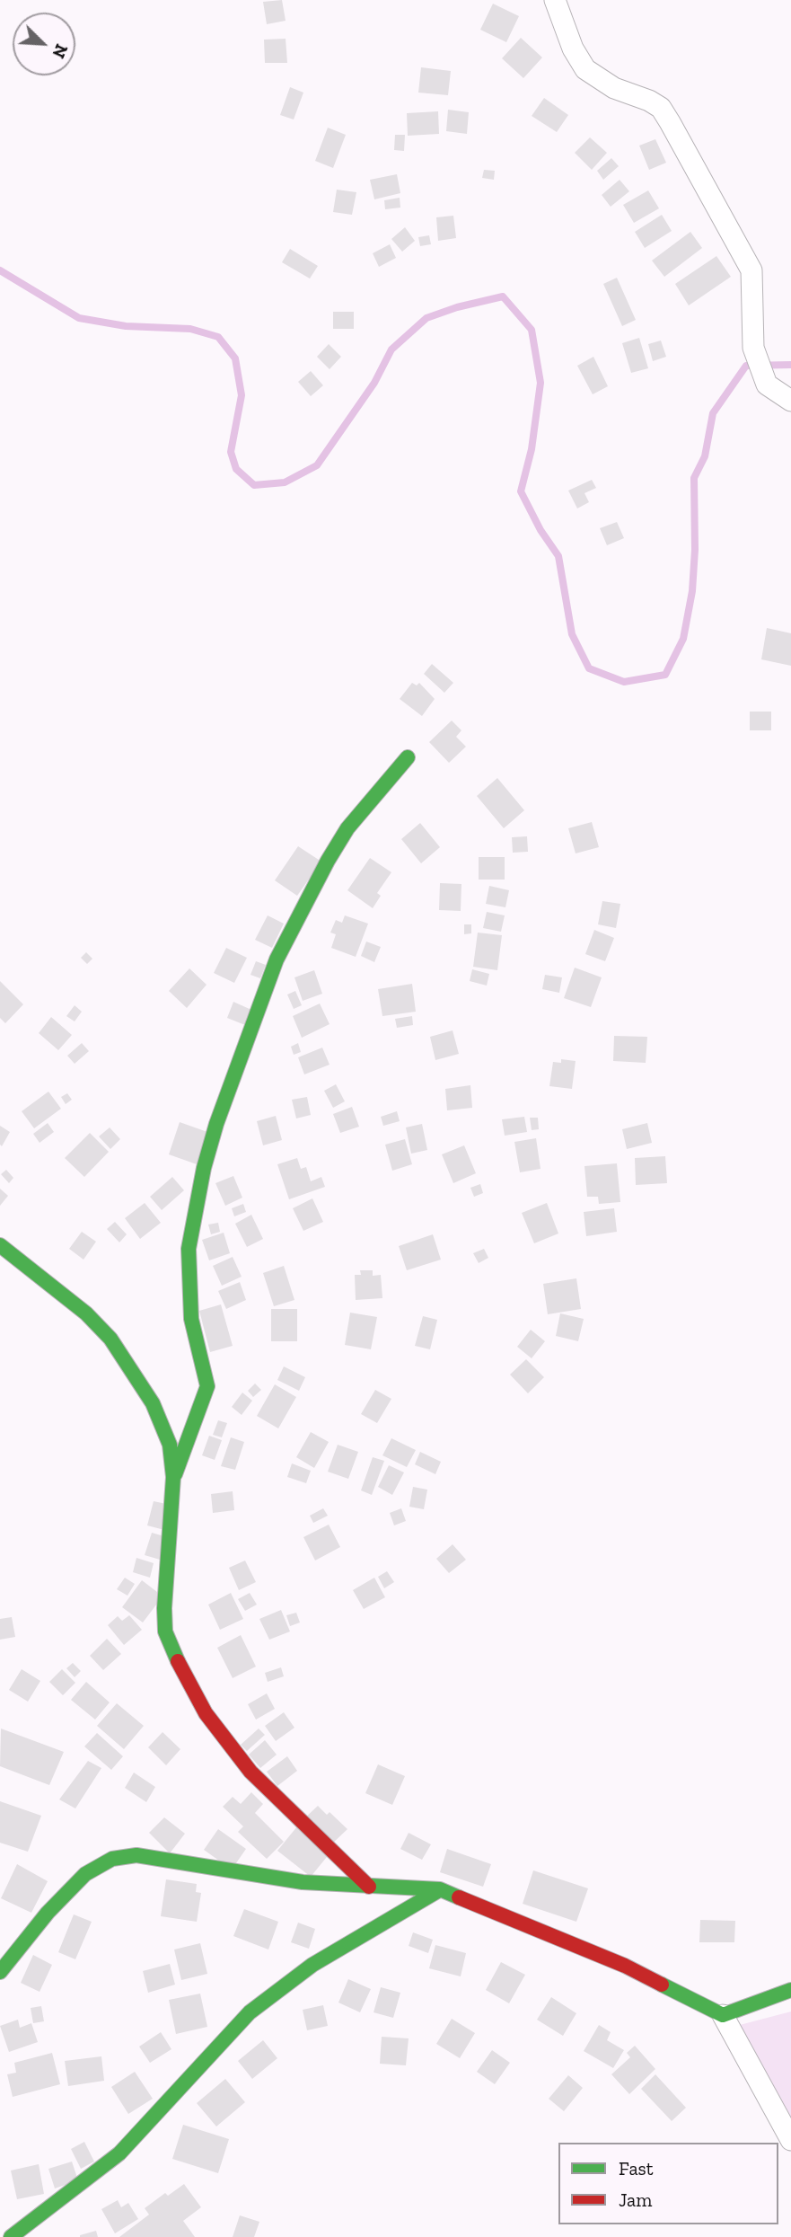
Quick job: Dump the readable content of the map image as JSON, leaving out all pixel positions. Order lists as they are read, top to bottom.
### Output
{
  "legend": ["Fast", "Jam"],
  "north": "bottom right"
}
